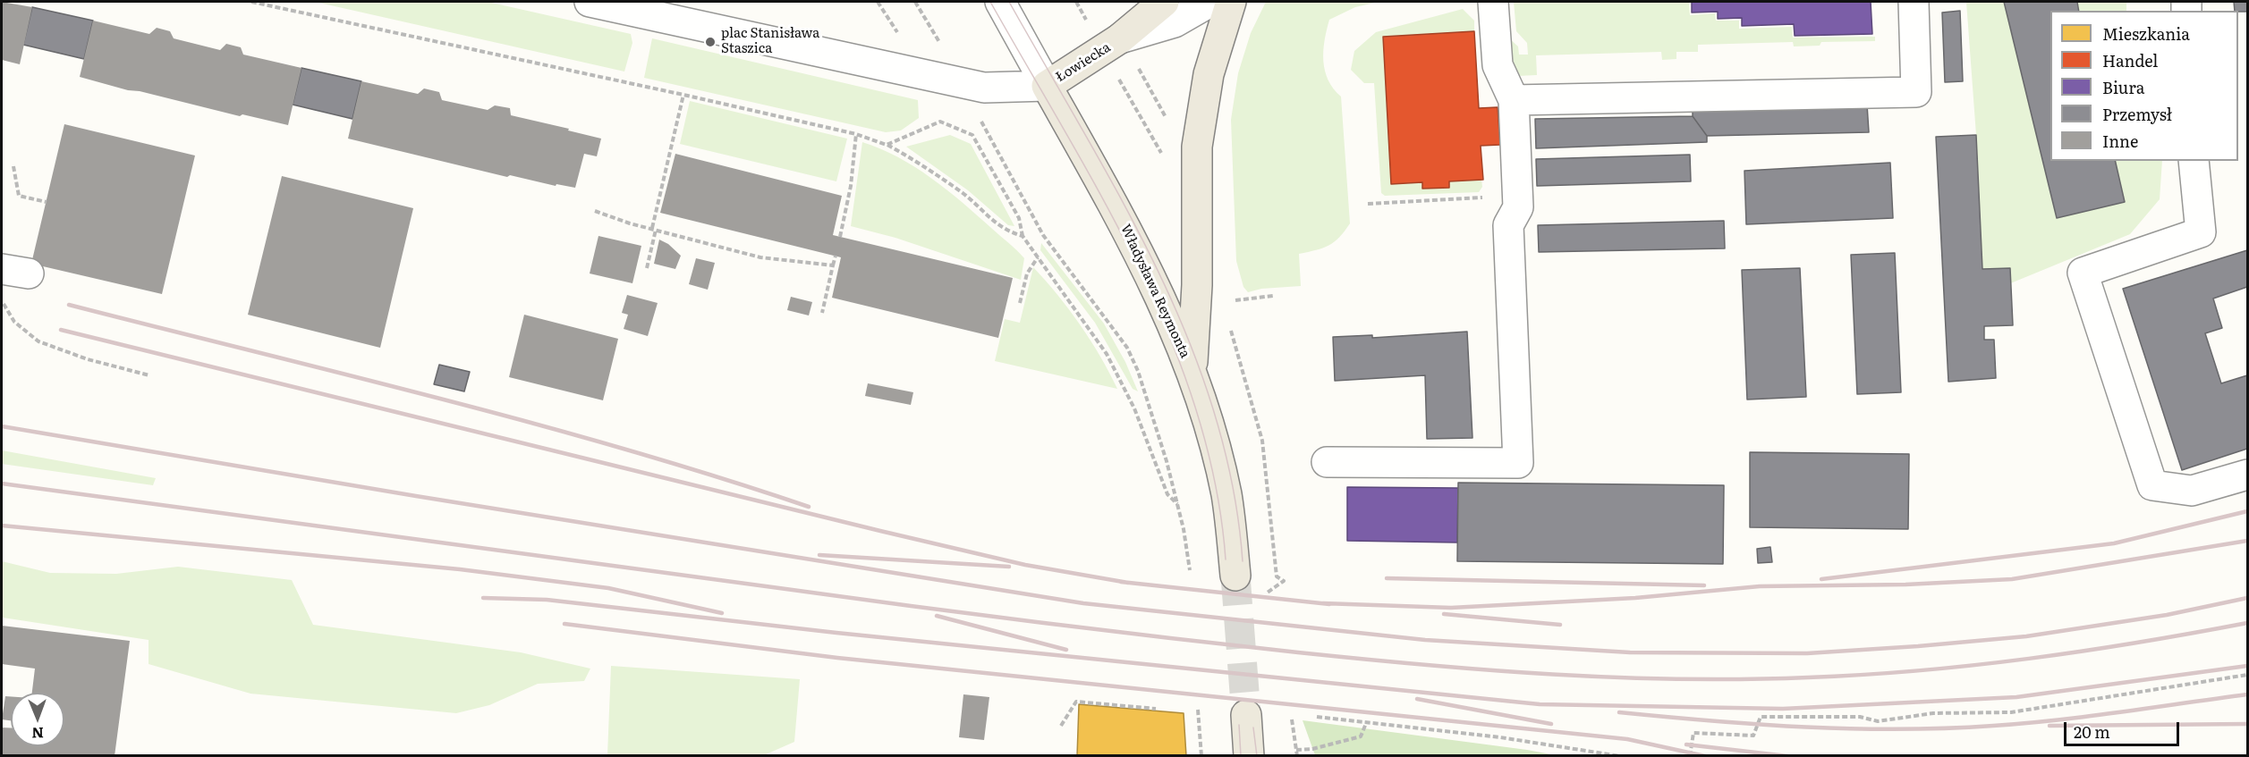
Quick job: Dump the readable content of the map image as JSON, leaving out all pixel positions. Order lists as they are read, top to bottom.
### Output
{
  "streets": {
    "main road": ["Łowiecka", "Władysława Reymonta"]
  },
  "crossings": [
    ["Łowiecka", "Władysława Reymonta"]
  ],
  "places": ["plac Stanisława Staszica"],
  "legend": [
    "Mieszkania",
    "Handel",
    "Biura",
    "Przemysł",
    "Inne"
  ],
  "scale_bar": "20 m",
  "north": "bottom"
}
